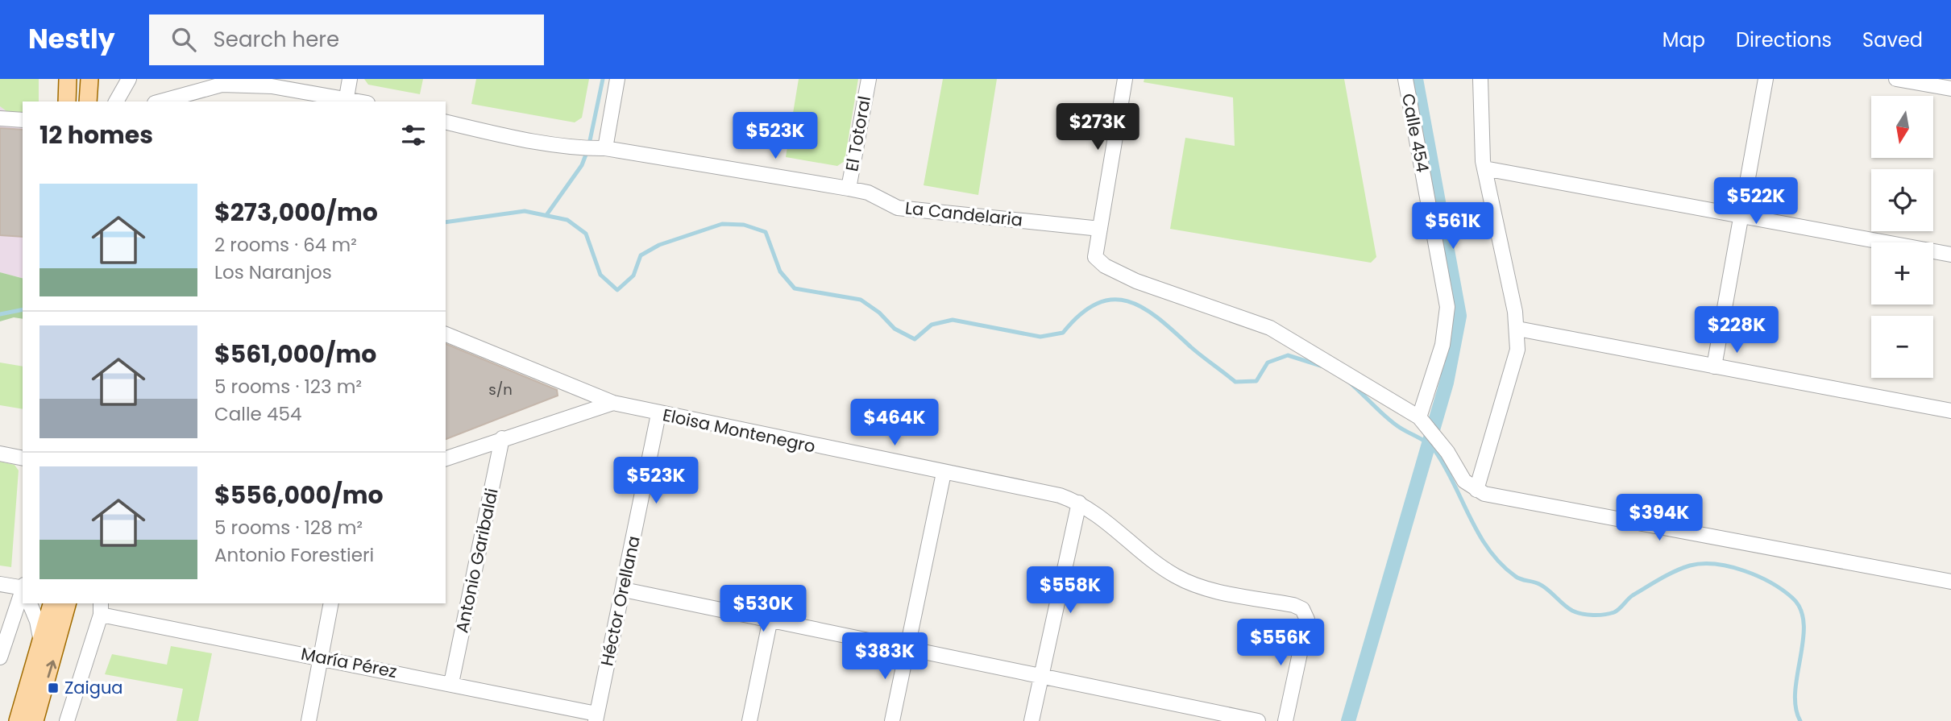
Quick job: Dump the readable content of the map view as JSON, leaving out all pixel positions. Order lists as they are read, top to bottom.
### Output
{
  "streets": {
    "street": [
      "Calle 454",
      "El Totoral",
      "La Candelaria",
      "Eloisa Montenegro",
      "Antonio Garibaldi",
      "Héctor Orellana",
      "María Pérez"
    ]
  },
  "crossings": [
    ["El Totoral", "La Candelaria"],
    ["Eloisa Montenegro", "Héctor Orellana"],
    ["Antonio Garibaldi", "María Pérez"],
    ["Héctor Orellana", "María Pérez"]
  ],
  "places": {
    "transit": ["Zaigua"]
  },
  "house_numbers": ["s/n"],
  "north": "bottom",
  "page": {
    "header": "Nestly",
    "search": "Search here",
    "nav": ["Map", "Directions", "Saved"],
    "map_buttons": ["+", "−"],
    "heading": "12 homes",
    "price": [
      "$273K",
      "$523K",
      "$522K",
      "$561K",
      "$228K",
      "$464K",
      "$523K",
      "$394K",
      "$558K",
      "$530K",
      "$556K",
      "$383K"
    ],
    "list": [
      {
        "name": "$273,000/mo",
        "note": "2 rooms · 64 m² · Los Naranjos"
      },
      {
        "name": "$561,000/mo",
        "note": "5 rooms · 123 m² · Calle 454"
      },
      {
        "name": "$556,000/mo",
        "note": "5 rooms · 128 m² · Antonio Forestieri"
      }
    ]
  }
}
